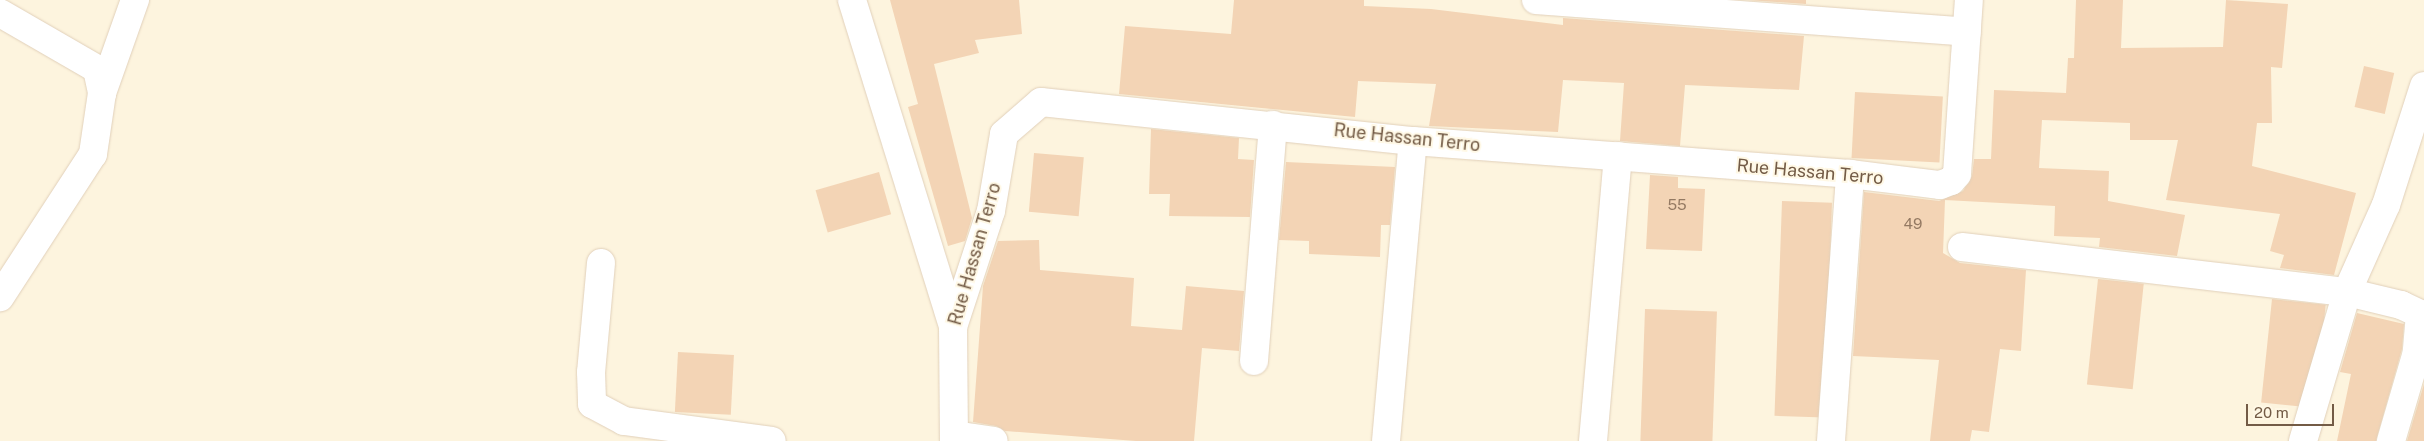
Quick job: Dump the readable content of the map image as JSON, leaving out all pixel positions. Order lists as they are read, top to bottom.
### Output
{
  "streets": {
    "street": ["Rue Hassan Terro"]
  },
  "house_numbers": ["55", "49"],
  "scale_bar": "20 m"
}
